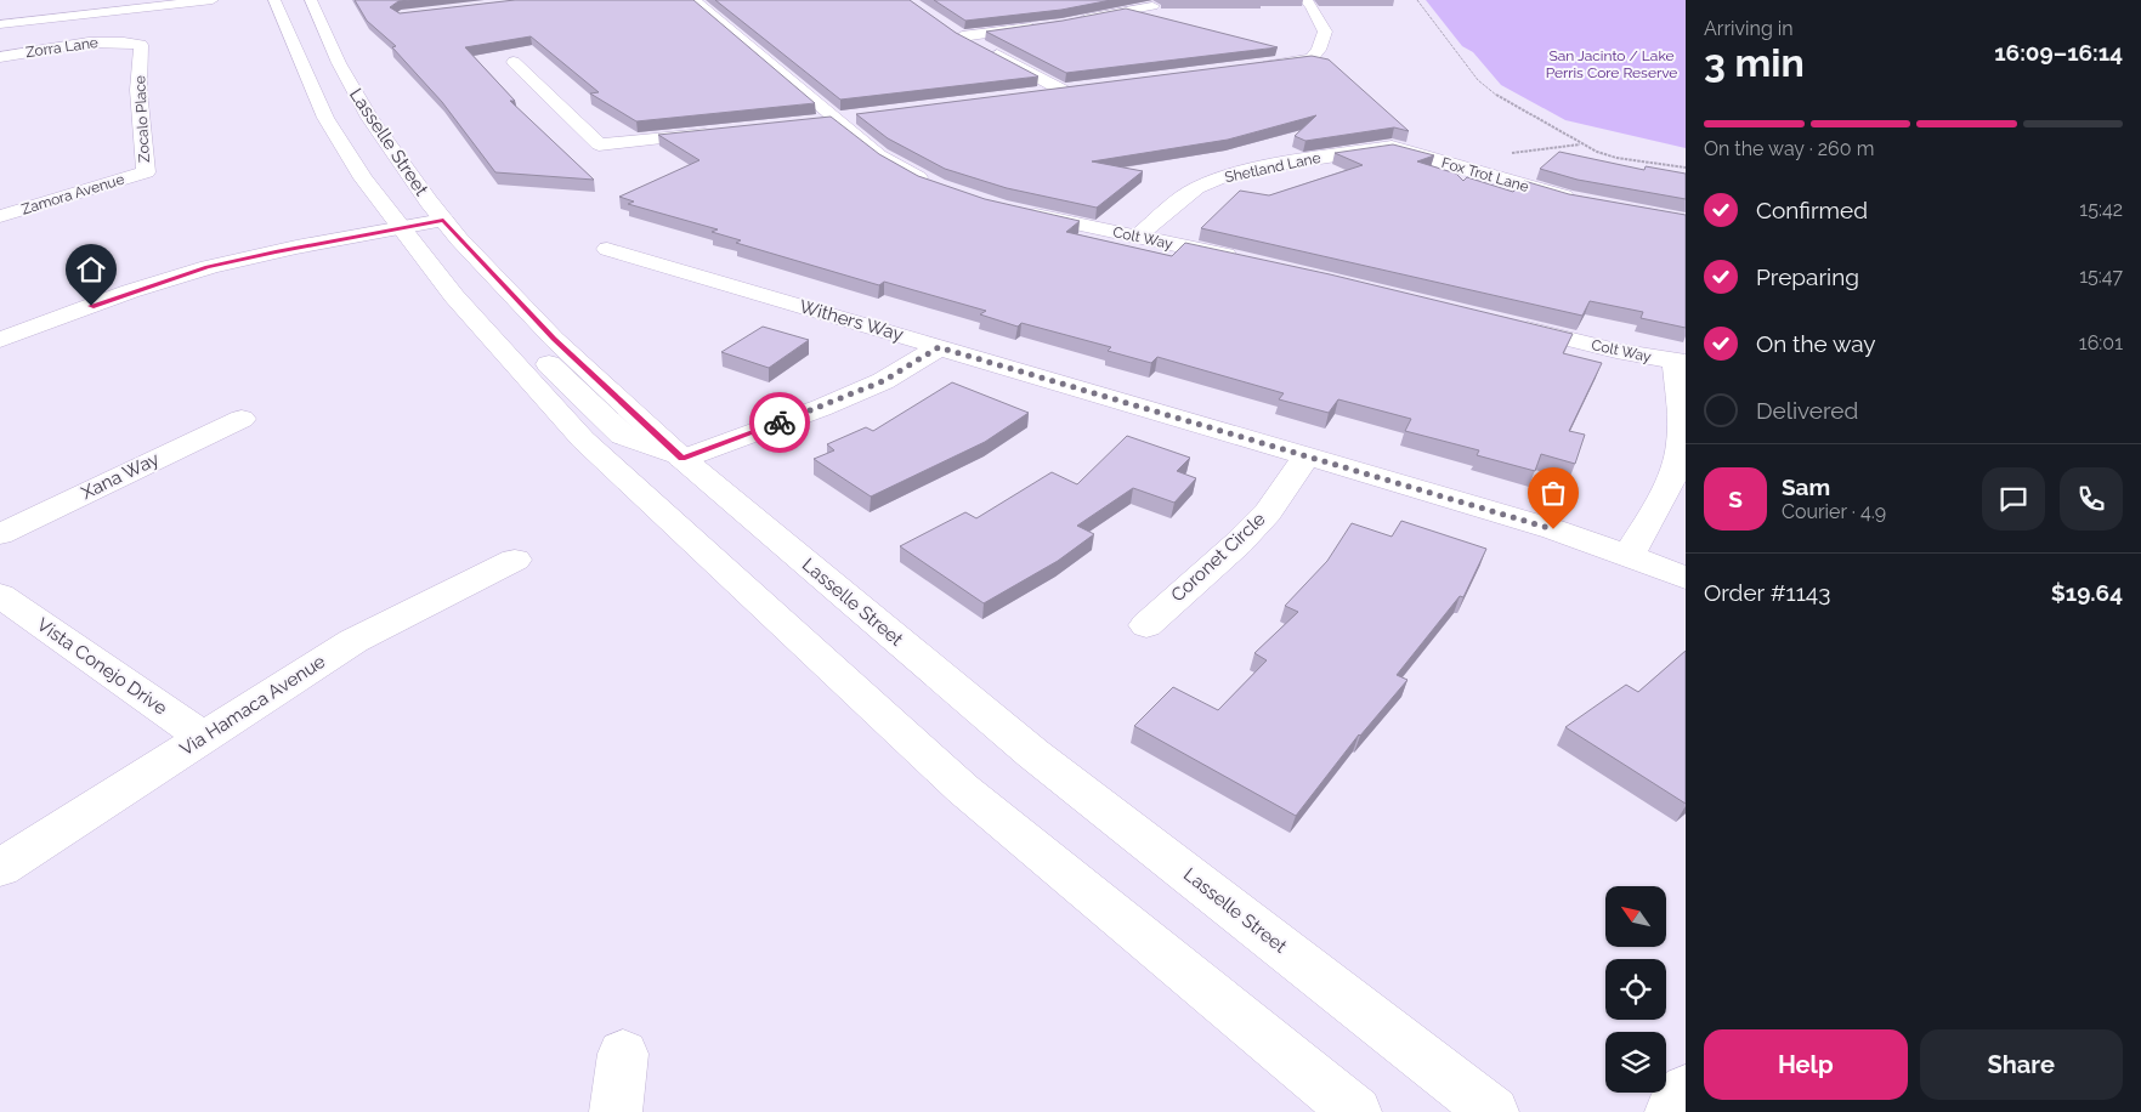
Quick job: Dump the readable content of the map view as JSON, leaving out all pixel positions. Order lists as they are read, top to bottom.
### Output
{
  "streets": {
    "street": [
      "Zorra Lane",
      "Zocalo Place",
      "Lasselle Street",
      "Shetland Lane",
      "Fox Trot Lane",
      "Zamora Avenue",
      "Colt Way",
      "Withers Way",
      "Xana Way",
      "Coronet Circle",
      "Vista Conejo Drive",
      "Via Hamaca Avenue"
    ]
  },
  "crossings": [
    ["Zorra Lane", "Zocalo Place"],
    ["Zocalo Place", "Zamora Avenue"],
    ["Shetland Lane", "Fox Trot Lane"],
    ["Shetland Lane", "Colt Way"],
    ["Withers Way", "Coronet Circle"],
    ["Vista Conejo Drive", "Via Hamaca Avenue"]
  ],
  "parks": ["San Jacinto / Lake Perris Core Reserve"],
  "north": "top left",
  "page": {
    "heading": ["3 min", "Arriving in", "16:09–16:14"],
    "panel": [
      "Sam",
      "Courier · 4.9",
      "Order #1143",
      "$19.64"
    ],
    "bar": "On the way · 260 m",
    "list": [
      ["Confirmed", "15:42"],
      ["Preparing", "15:47"],
      ["On the way", "16:01"],
      "Delivered"
    ],
    "round": "S",
    "buttons": ["Help", "Share"]
  }
}
